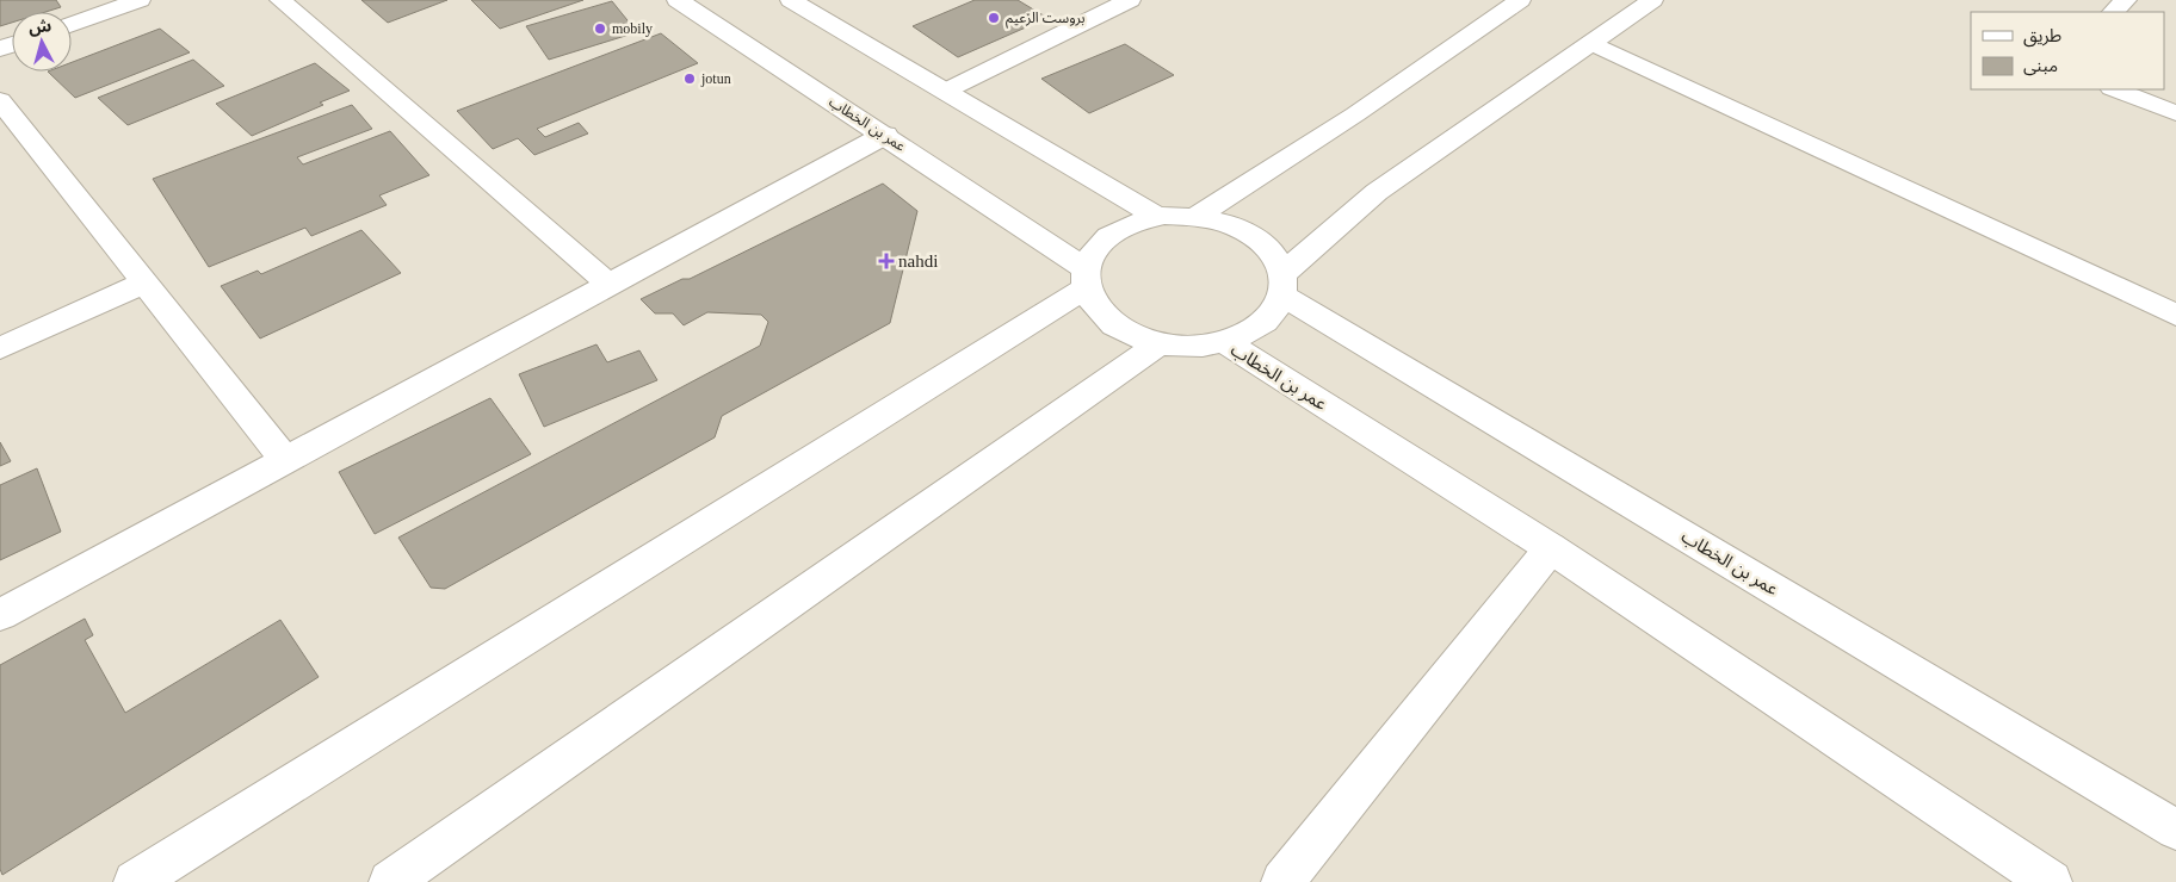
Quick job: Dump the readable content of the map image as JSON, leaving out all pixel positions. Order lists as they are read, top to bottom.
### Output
{
  "streets": {
    "street": ["عمر بن الخطاب"]
  },
  "places": {
    "other": ["بروست الزعيم", "mobily", "jotun"],
    "health": ["nahdi"]
  },
  "legend": ["طريق", "مبنى"],
  "north": "top"
}
